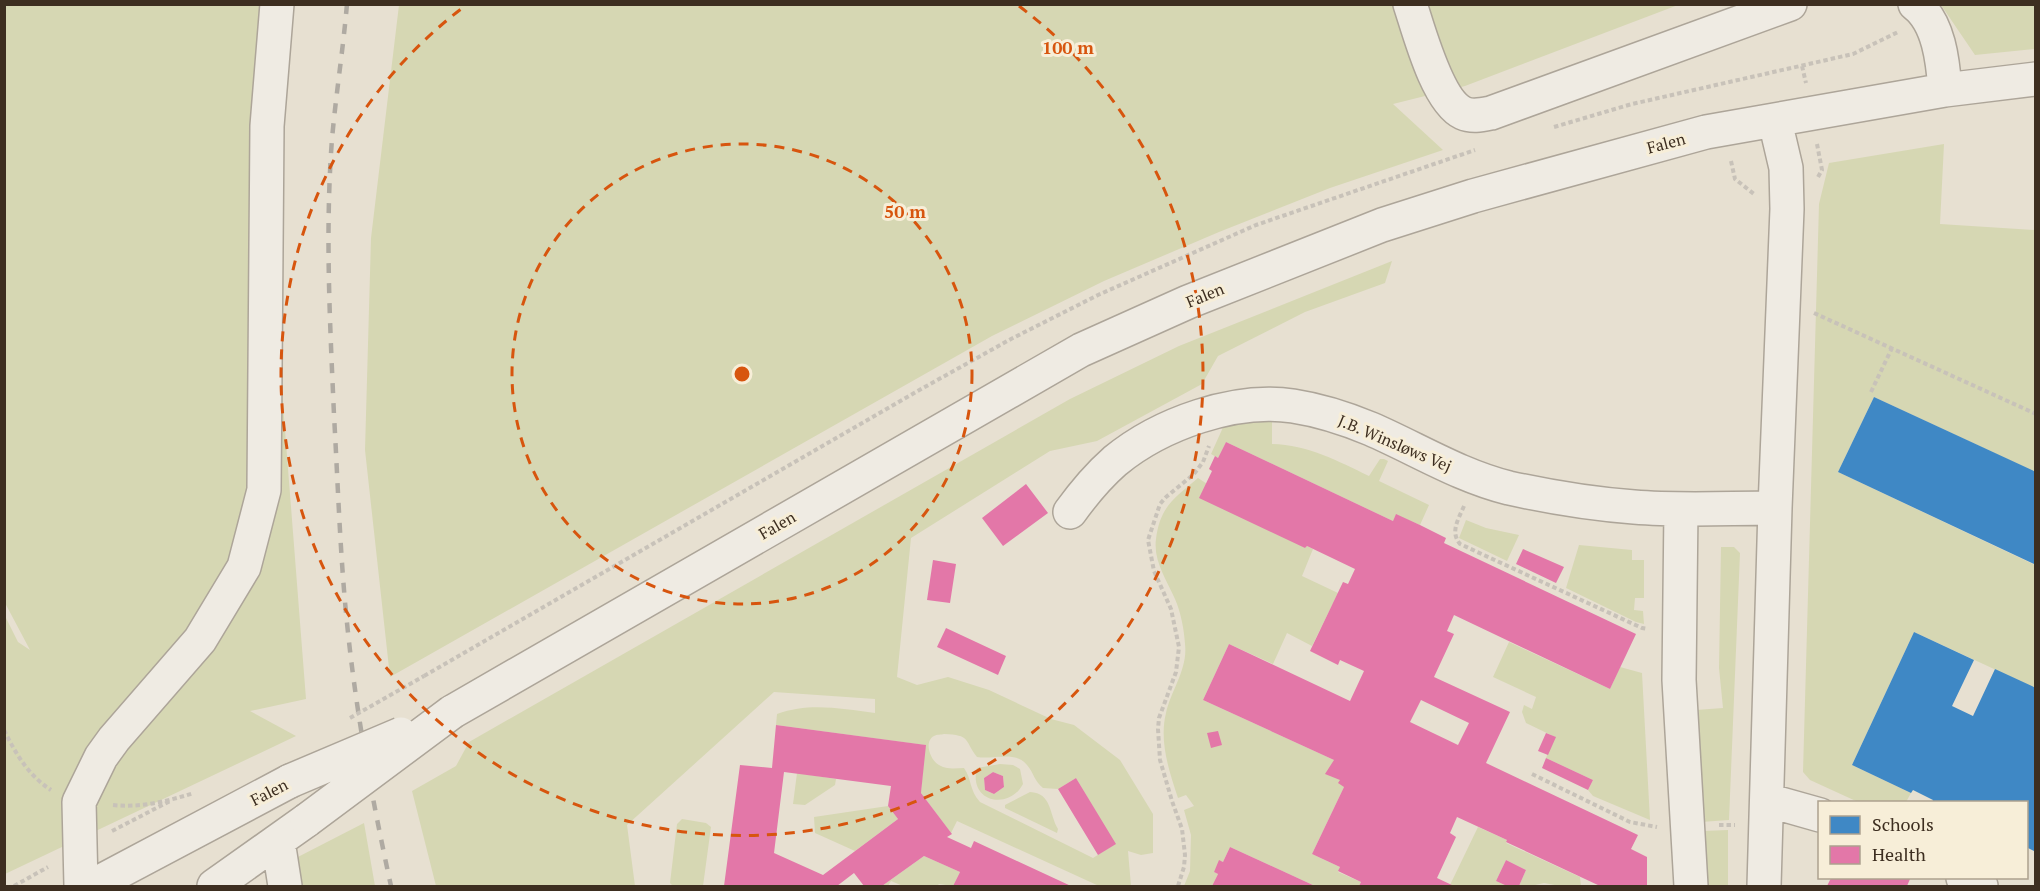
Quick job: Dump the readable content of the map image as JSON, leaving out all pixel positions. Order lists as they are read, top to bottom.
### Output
{
  "streets": {
    "street": ["Falen", "J.B. Winsløws Vej"]
  },
  "legend": ["Schools", "Health"],
  "rings": ["100 m", "50 m"]
}
